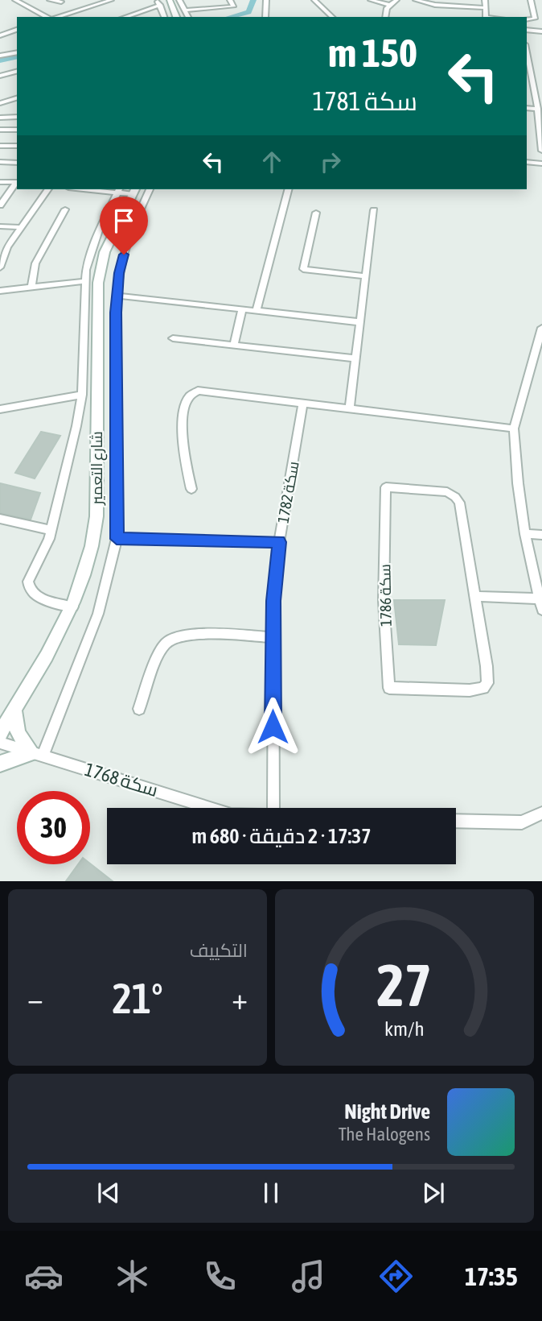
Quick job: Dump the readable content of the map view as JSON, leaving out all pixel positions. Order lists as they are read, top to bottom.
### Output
{
  "streets": {
    "main road": ["شارع التعمير"],
    "street": ["سكة 1782", "سكة 1786", "سكة 1768"]
  },
  "page": {
    "turn": ["150 m", "سكة 1781"],
    "limit": "30",
    "trip": "17:37 · 2 دقيقة · 680 m",
    "tile": "التكييف",
    "heat": ["−", "21°", "+"],
    "song": ["Night Drive", "The Halogens"],
    "tabs": "17:35",
    "gauge": ["27", "km/h"]
  }
}
